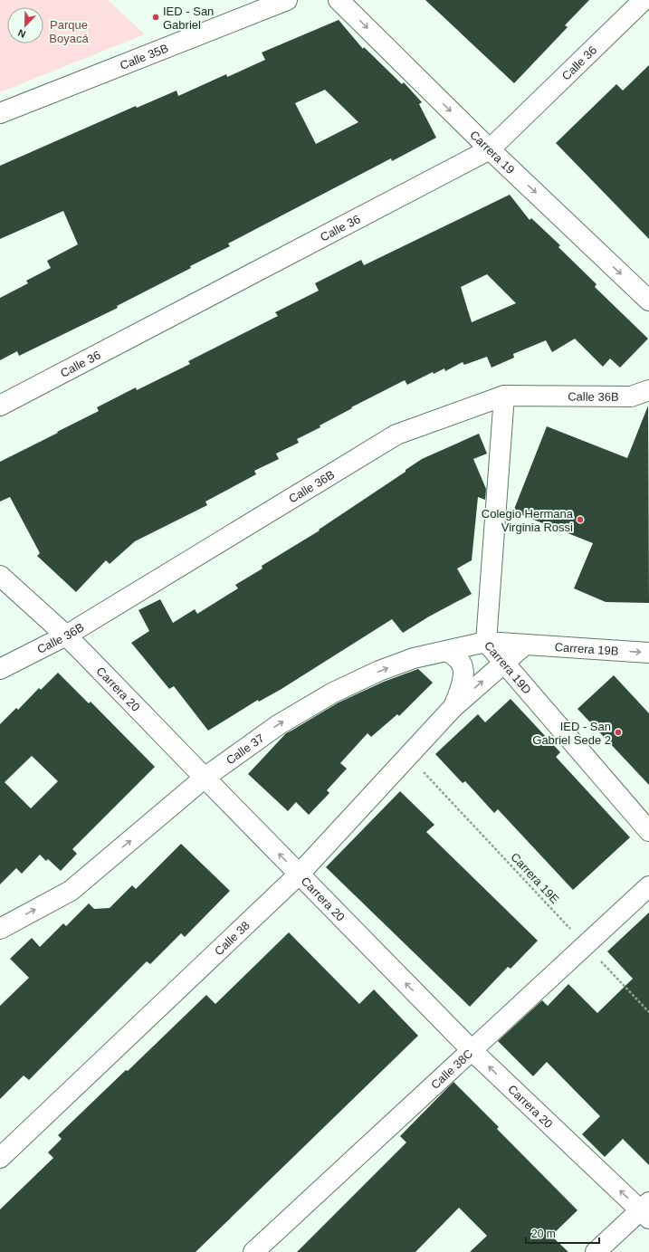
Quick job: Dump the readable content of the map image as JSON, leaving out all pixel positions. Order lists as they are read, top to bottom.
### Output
{
  "streets": {
    "street": [
      "Calle 35B",
      "Calle 36",
      "Carrera 19",
      "Calle 36B",
      "Carrera 19B",
      "Carrera 19D",
      "Carrera 20",
      "Calle 37",
      "Calle 38",
      "Calle 38C"
    ],
    "path": ["Carrera 19E"]
  },
  "crossings": [
    ["Calle 36", "Carrera 19"],
    ["Calle 36B", "Carrera 19D"],
    ["Calle 36B", "Carrera 20"],
    ["Carrera 19B", "Calle 37"],
    ["Carrera 19B", "Calle 38"],
    ["Carrera 19D", "Calle 37"],
    ["Carrera 19D", "Calle 38"],
    ["Carrera 20", "Calle 37"],
    ["Carrera 20", "Calle 38"],
    ["Carrera 20", "Calle 38C"],
    ["Calle 37", "Calle 38"],
    ["Carrera 19E", "Calle 38"],
    ["Carrera 19E", "Calle 38C"]
  ],
  "one_way": [
    "Carrera 19",
    "Carrera 19B",
    "Carrera 20",
    "Calle 37"
  ],
  "parks": ["Parque Boyacá"],
  "places": ["IED - San Gabriel", "Colegio Hermana Virginia Rossi", "IED - San Gabriel Sede 2"],
  "scale_bar": "20 m",
  "north": "bottom left"
}
